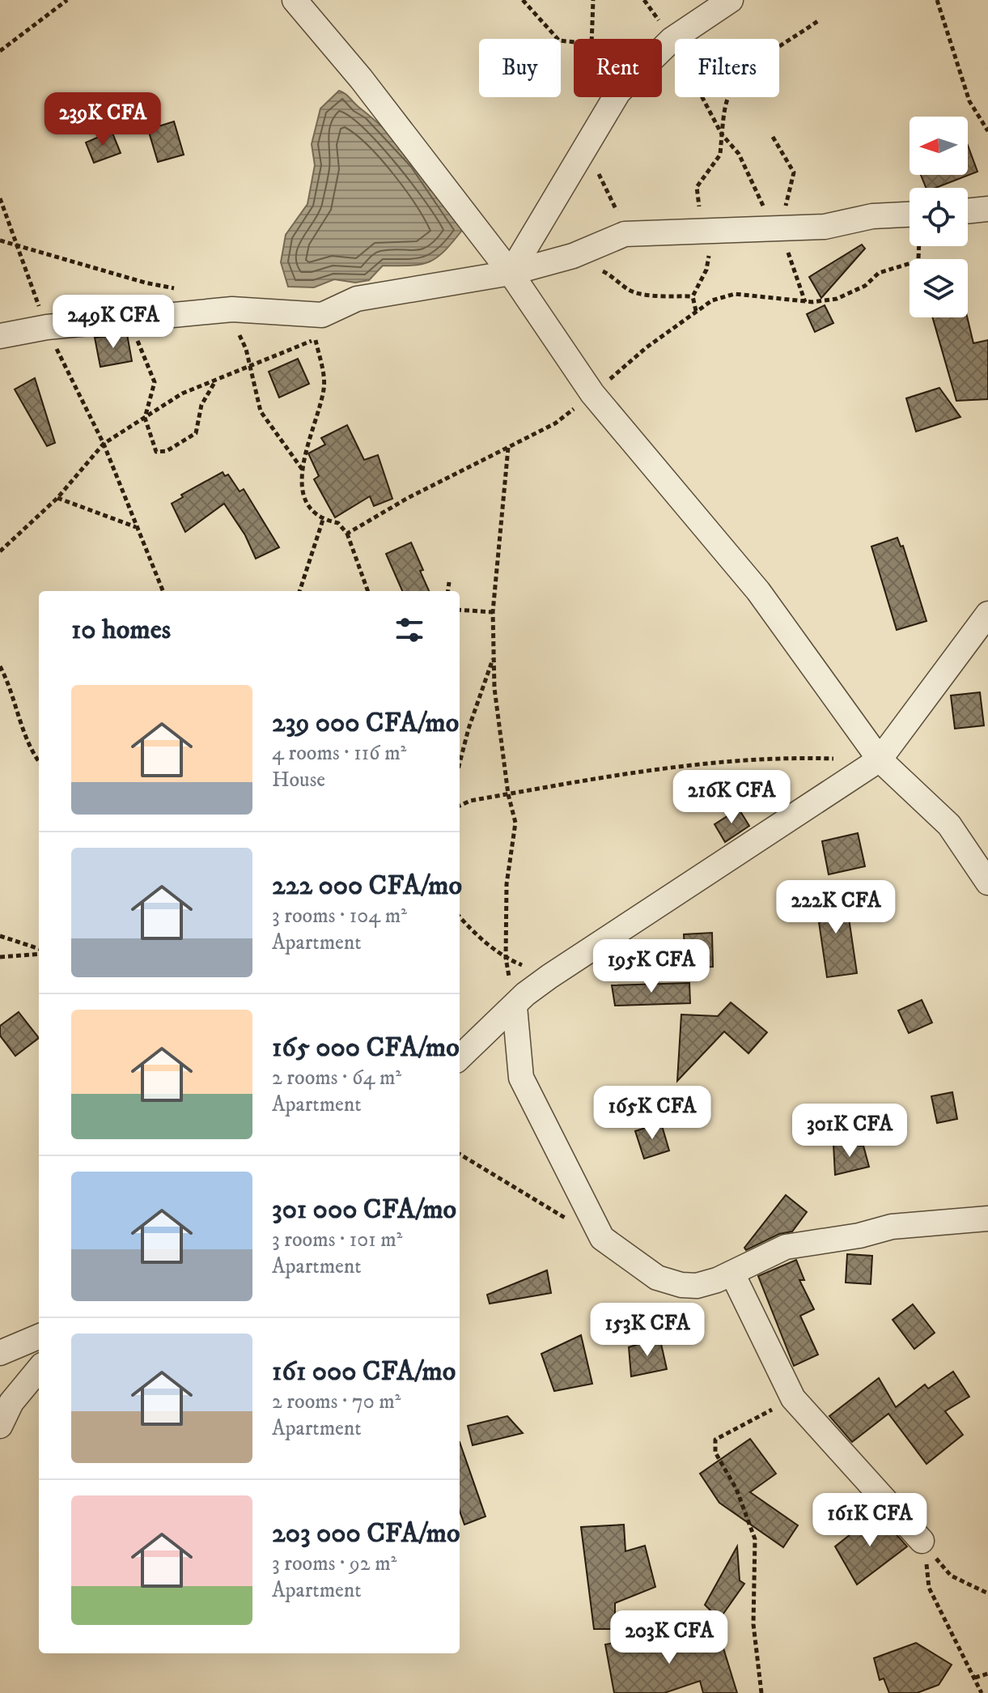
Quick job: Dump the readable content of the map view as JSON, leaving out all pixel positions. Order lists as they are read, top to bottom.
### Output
{
  "north": "left",
  "page": {
    "chip": ["Buy", "Rent", "Filters"],
    "price": [
      "239K CFA",
      "249K CFA",
      "216K CFA",
      "222K CFA",
      "195K CFA",
      "165K CFA",
      "301K CFA",
      "153K CFA",
      "161K CFA",
      "203K CFA"
    ],
    "heading": "10 homes",
    "list": [
      {
        "name": "239 000 CFA/mo",
        "note": "4 rooms · 116 m² · House"
      },
      {
        "name": "222 000 CFA/mo",
        "note": "3 rooms · 104 m² · Apartment"
      },
      {
        "name": "165 000 CFA/mo",
        "note": "2 rooms · 64 m² · Apartment"
      },
      {
        "name": "301 000 CFA/mo",
        "note": "3 rooms · 101 m² · Apartment"
      },
      {
        "name": "161 000 CFA/mo",
        "note": "2 rooms · 70 m² · Apartment"
      },
      {
        "name": "203 000 CFA/mo",
        "note": "3 rooms · 92 m² · Apartment"
      }
    ]
  }
}
